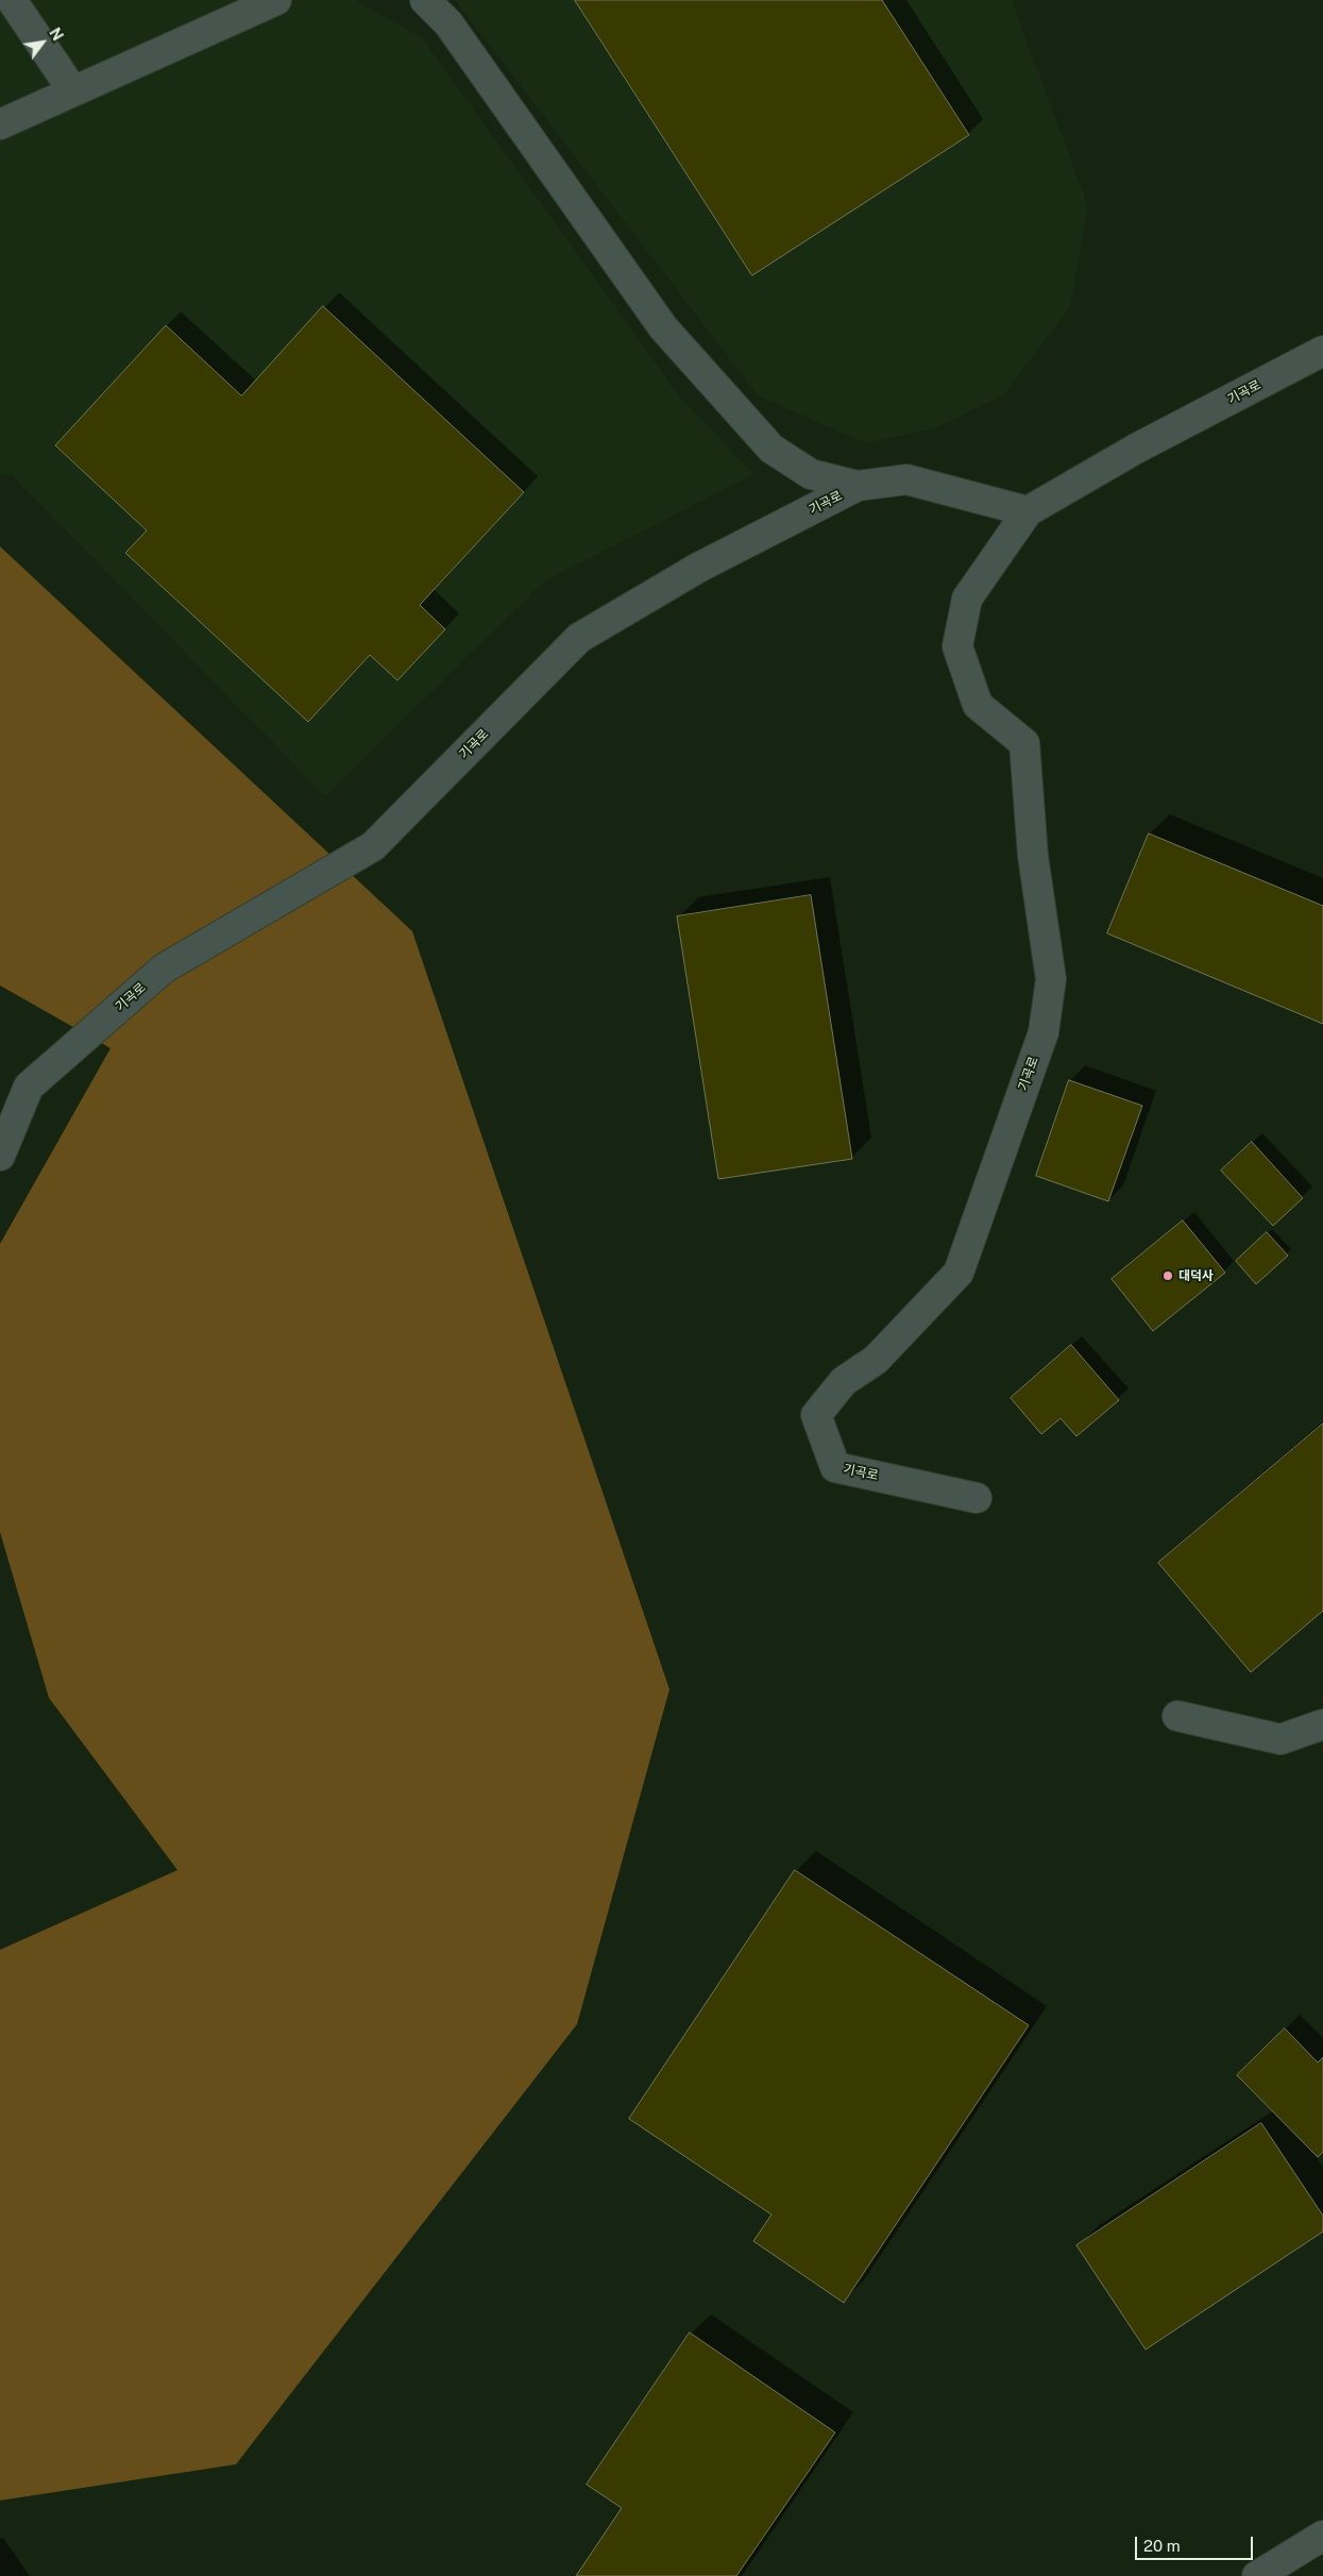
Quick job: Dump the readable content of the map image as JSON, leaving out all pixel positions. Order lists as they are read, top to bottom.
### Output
{
  "streets": {
    "street": ["기곡로"]
  },
  "places": ["대덕사"],
  "scale_bar": "20 m",
  "north": "top right"
}
